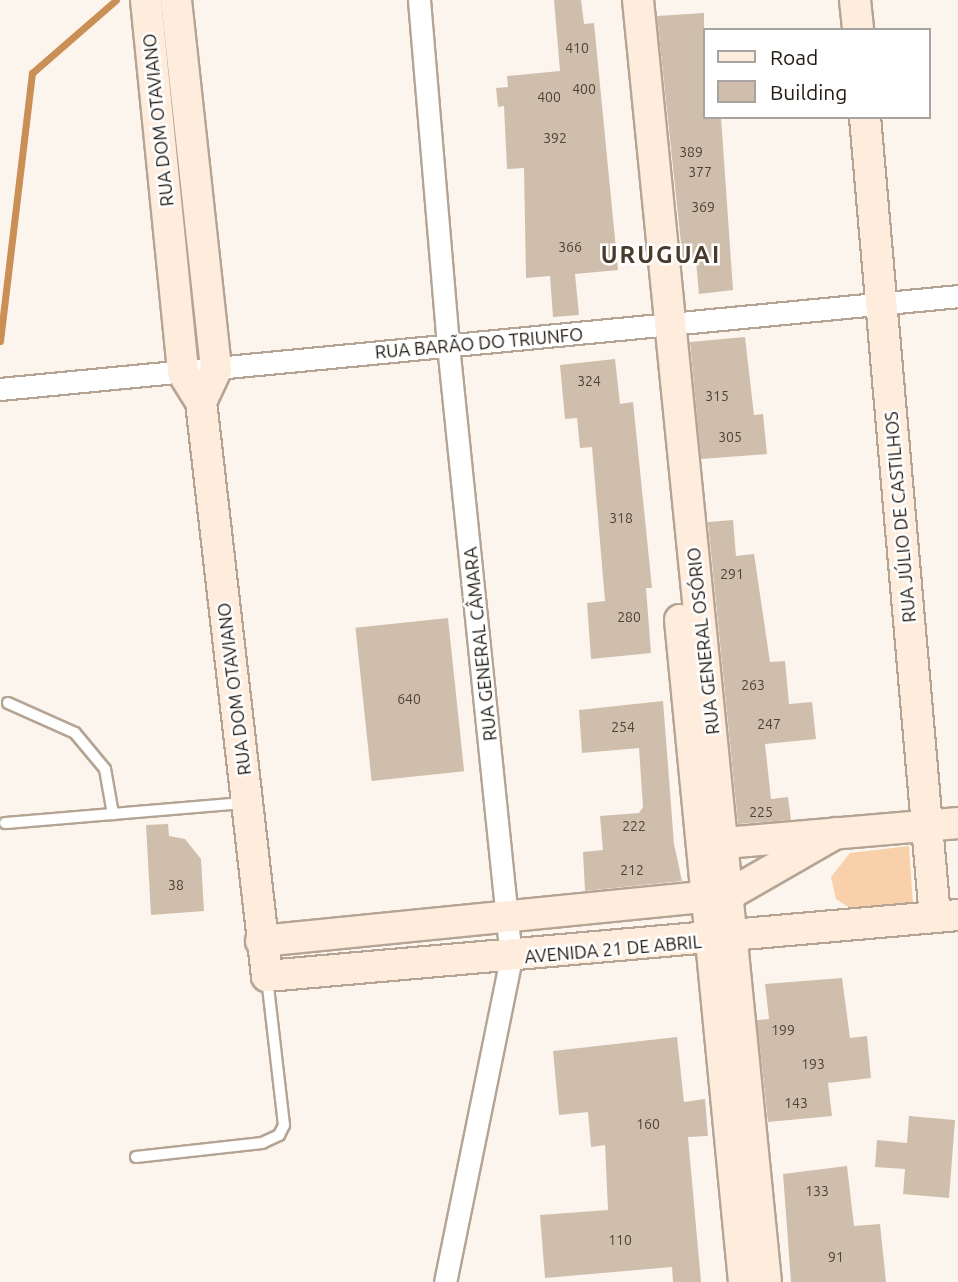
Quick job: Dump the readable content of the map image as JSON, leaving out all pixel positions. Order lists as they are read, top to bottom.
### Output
{
  "streets": {
    "street": [
      "RUA DOM OTAVIANO",
      "RUA BARÃO DO TRIUNFO",
      "RUA JÚLIO DE CASTILHOS",
      "RUA GENERAL OSÓRIO",
      "RUA GENERAL CÂMARA",
      "AVENIDA 21 DE ABRIL"
    ]
  },
  "crossings": [
    ["RUA DOM OTAVIANO", "RUA BARÃO DO TRIUNFO"],
    ["RUA DOM OTAVIANO", "AVENIDA 21 DE ABRIL"],
    ["RUA BARÃO DO TRIUNFO", "RUA JÚLIO DE CASTILHOS"],
    ["RUA BARÃO DO TRIUNFO", "RUA GENERAL OSÓRIO"],
    ["RUA BARÃO DO TRIUNFO", "RUA GENERAL CÂMARA"],
    ["RUA JÚLIO DE CASTILHOS", "AVENIDA 21 DE ABRIL"],
    ["RUA GENERAL OSÓRIO", "AVENIDA 21 DE ABRIL"],
    ["RUA GENERAL CÂMARA", "AVENIDA 21 DE ABRIL"]
  ],
  "districts": ["URUGUAI"],
  "house_numbers": [
    "410",
    "400",
    "400",
    "392",
    "389",
    "377",
    "369",
    "366",
    "324",
    "315",
    "305",
    "318",
    "291",
    "280",
    "263",
    "640",
    "247",
    "254",
    "225",
    "222",
    "212",
    "38",
    "199",
    "193",
    "143",
    "160",
    "133",
    "110",
    "91"
  ],
  "legend": ["Road", "Building"]
}
